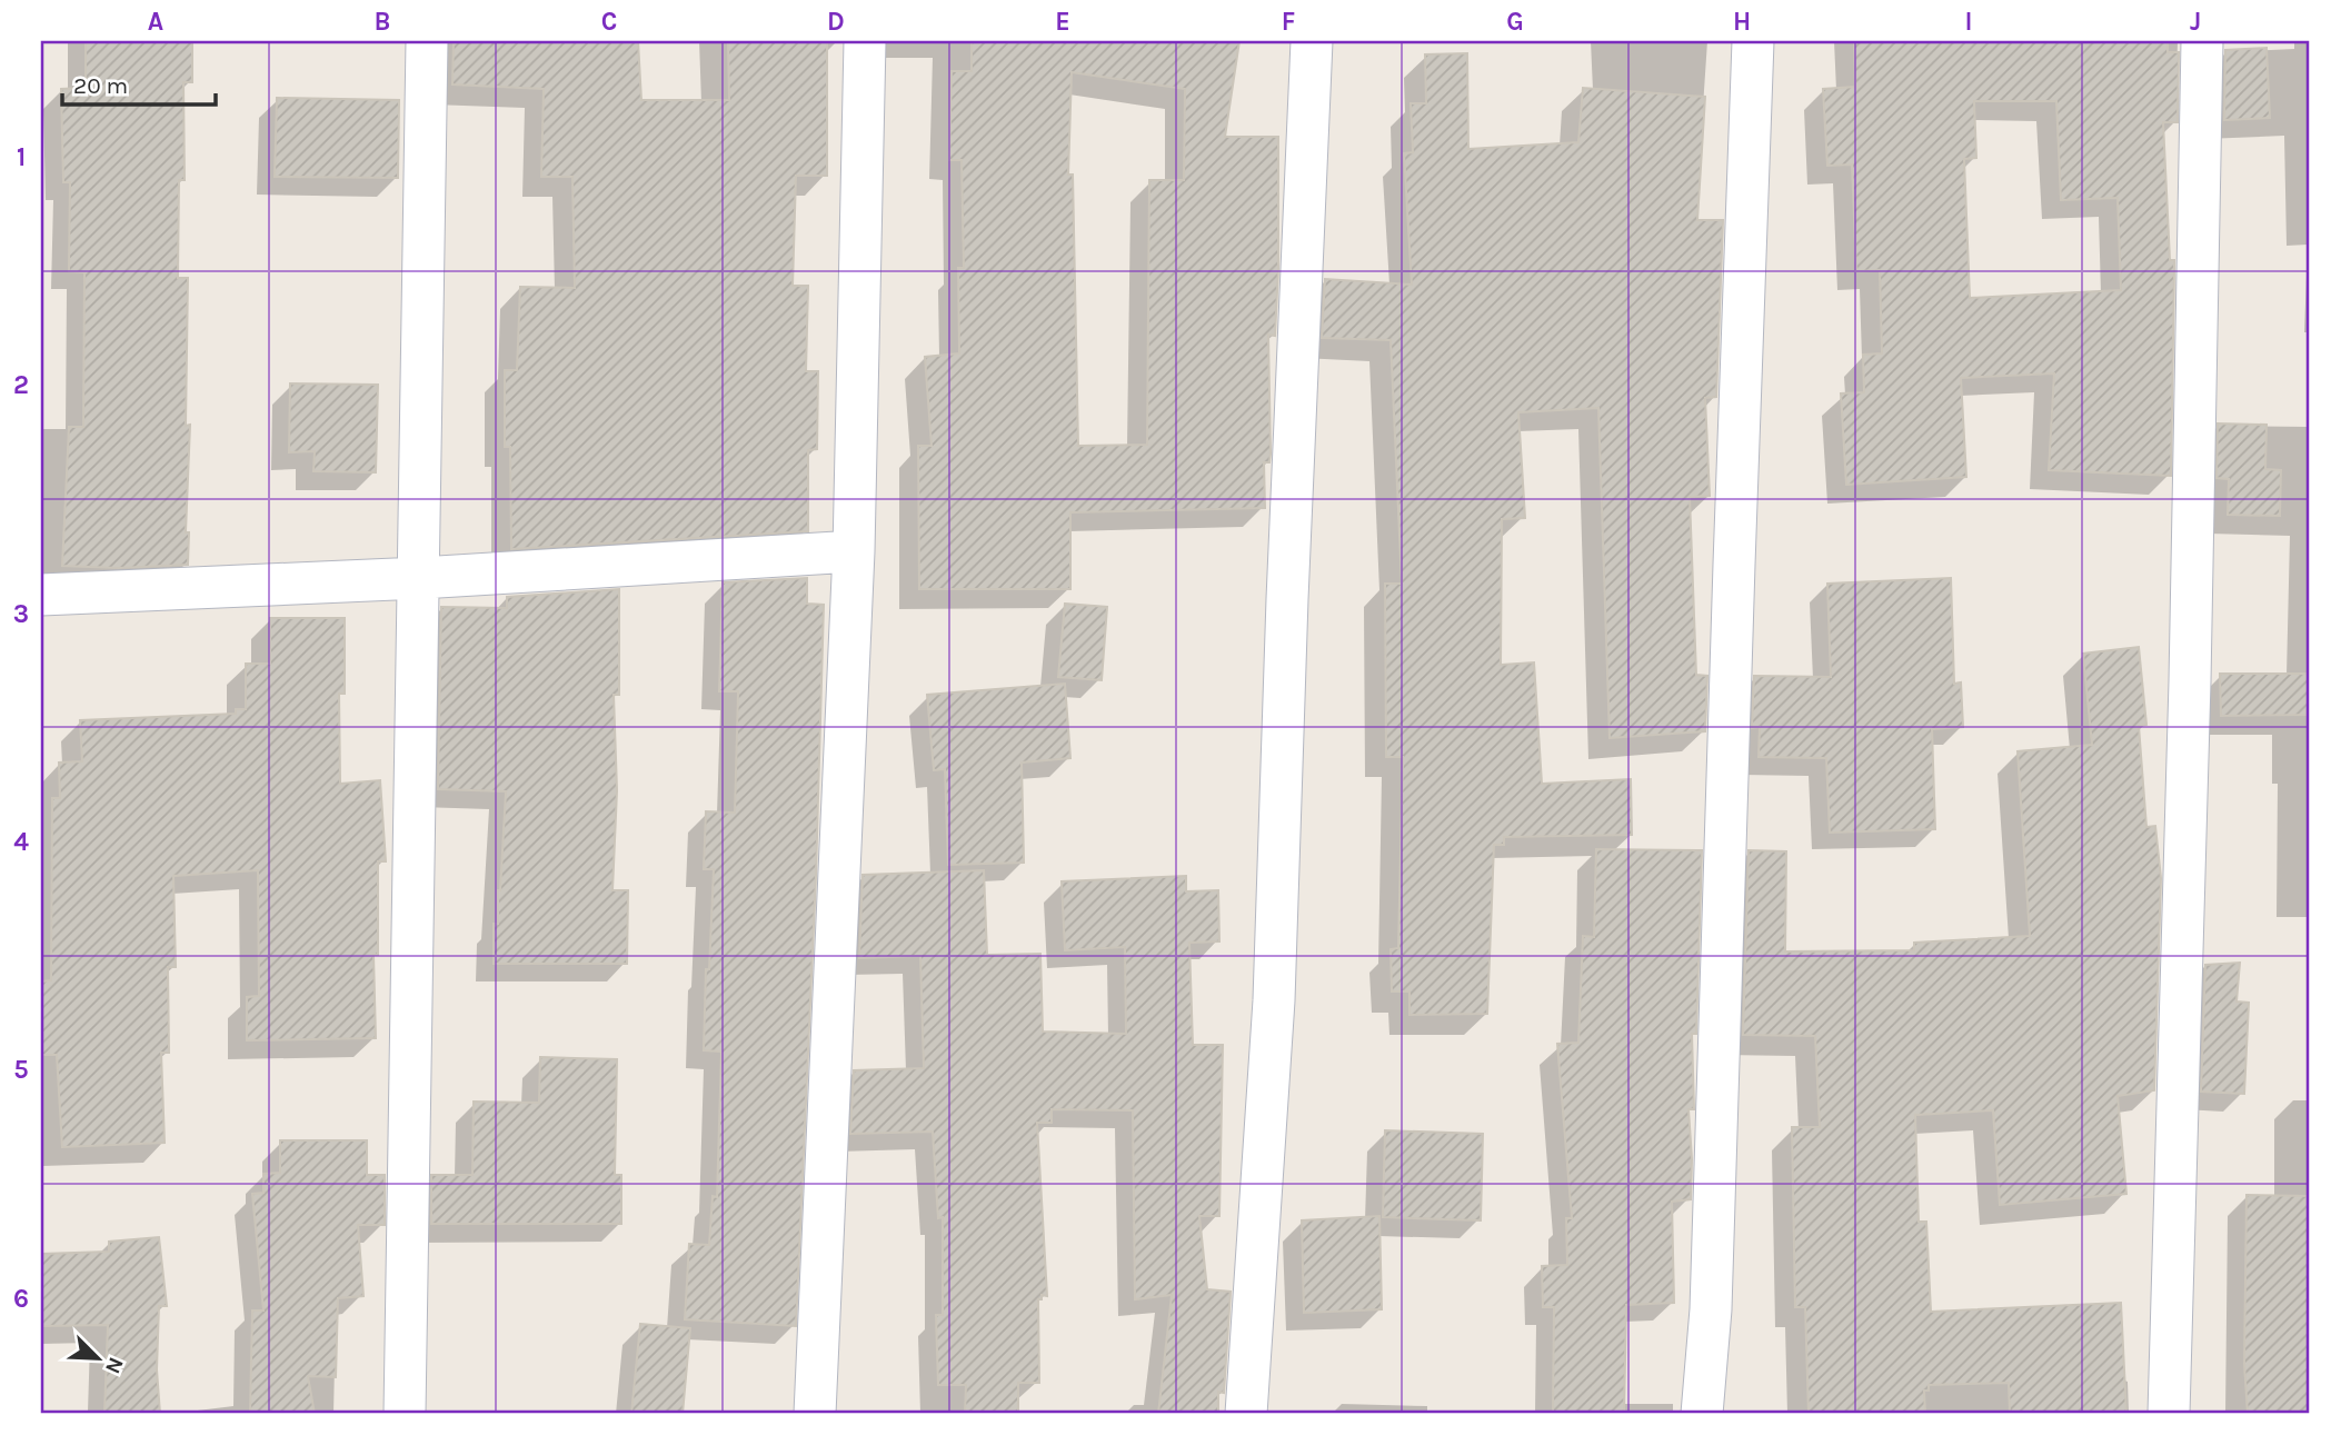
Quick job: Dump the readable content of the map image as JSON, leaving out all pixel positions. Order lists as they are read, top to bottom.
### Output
{
  "scale_bar": "20 m",
  "north": "bottom right",
  "grid": {
    "columns": [
      "A",
      "B",
      "C",
      "D",
      "E",
      "F",
      "G",
      "H",
      "I",
      "J"
    ],
    "rows": [
      "1",
      "2",
      "3",
      "4",
      "5",
      "6"
    ]
  }
}
